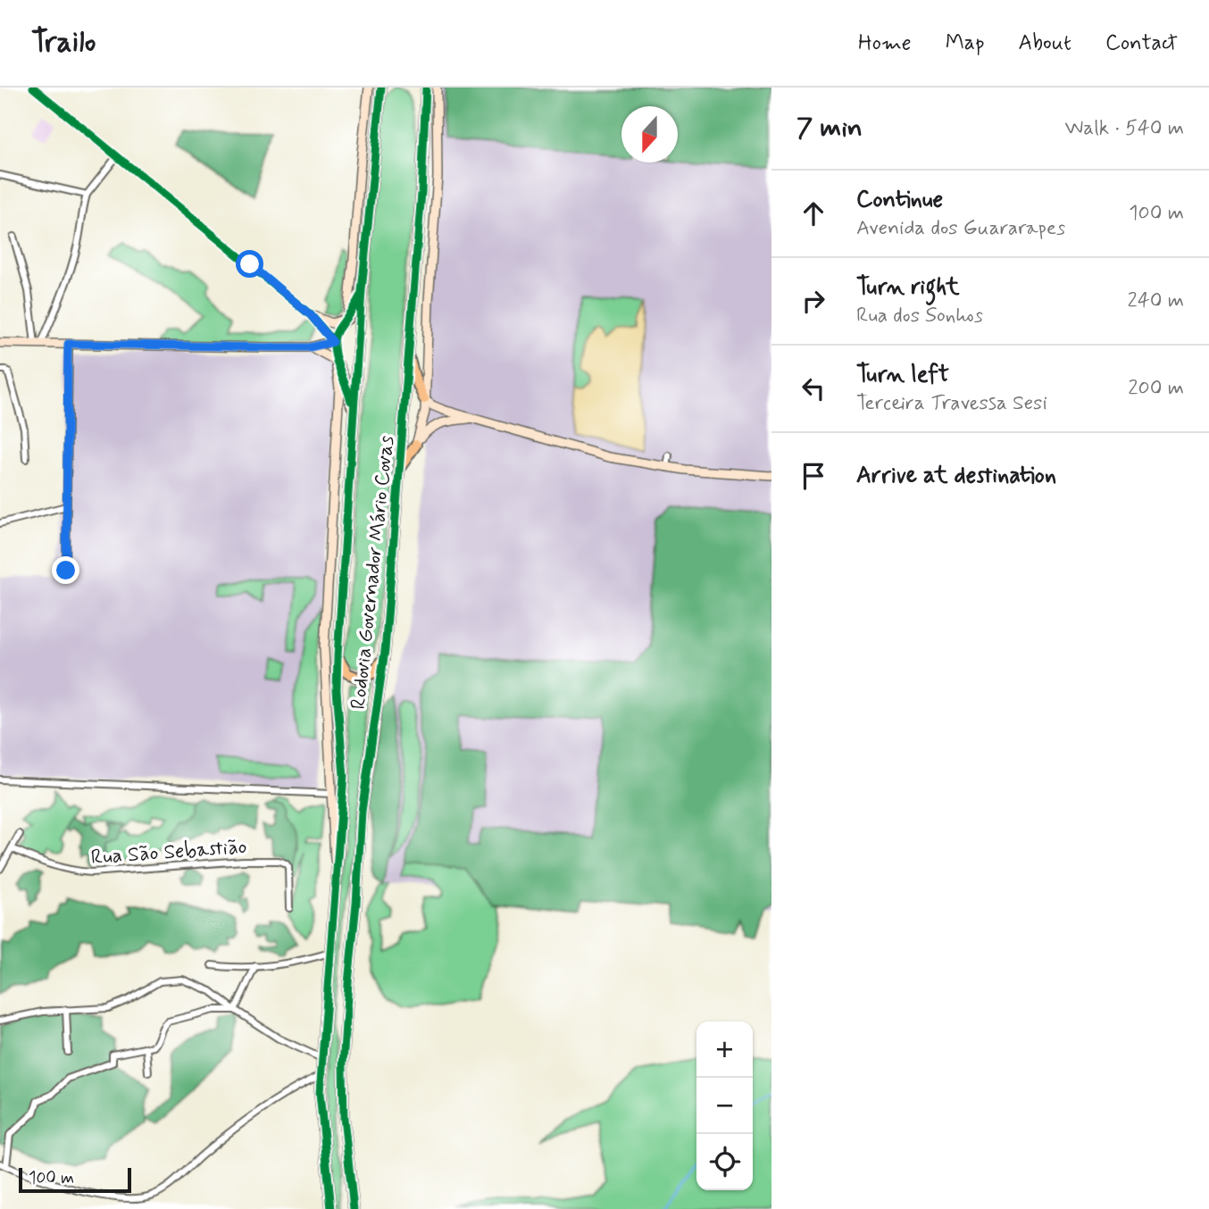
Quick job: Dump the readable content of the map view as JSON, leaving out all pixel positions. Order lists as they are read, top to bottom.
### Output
{
  "streets": {
    "highway": ["Rodovia Governador Mário Covas"],
    "street": ["Rua São Sebastião"]
  },
  "scale_bar": "100 m",
  "north": "bottom",
  "page": {
    "header": "Trailo",
    "nav": [
      "Home",
      "Map",
      "About",
      "Contact"
    ],
    "heading": ["7 min", "Walk · 540 m"],
    "list": [
      ["Continue", "Avenida dos Guararapes", "100 m"],
      ["Turn right", "Rua dos Sonhos", "240 m"],
      ["Turn left", "Terceira Travessa Sesi", "200 m"],
      "Arrive at destination"
    ],
    "map_buttons": ["+", "−"],
    "scale": "100 m"
  }
}
